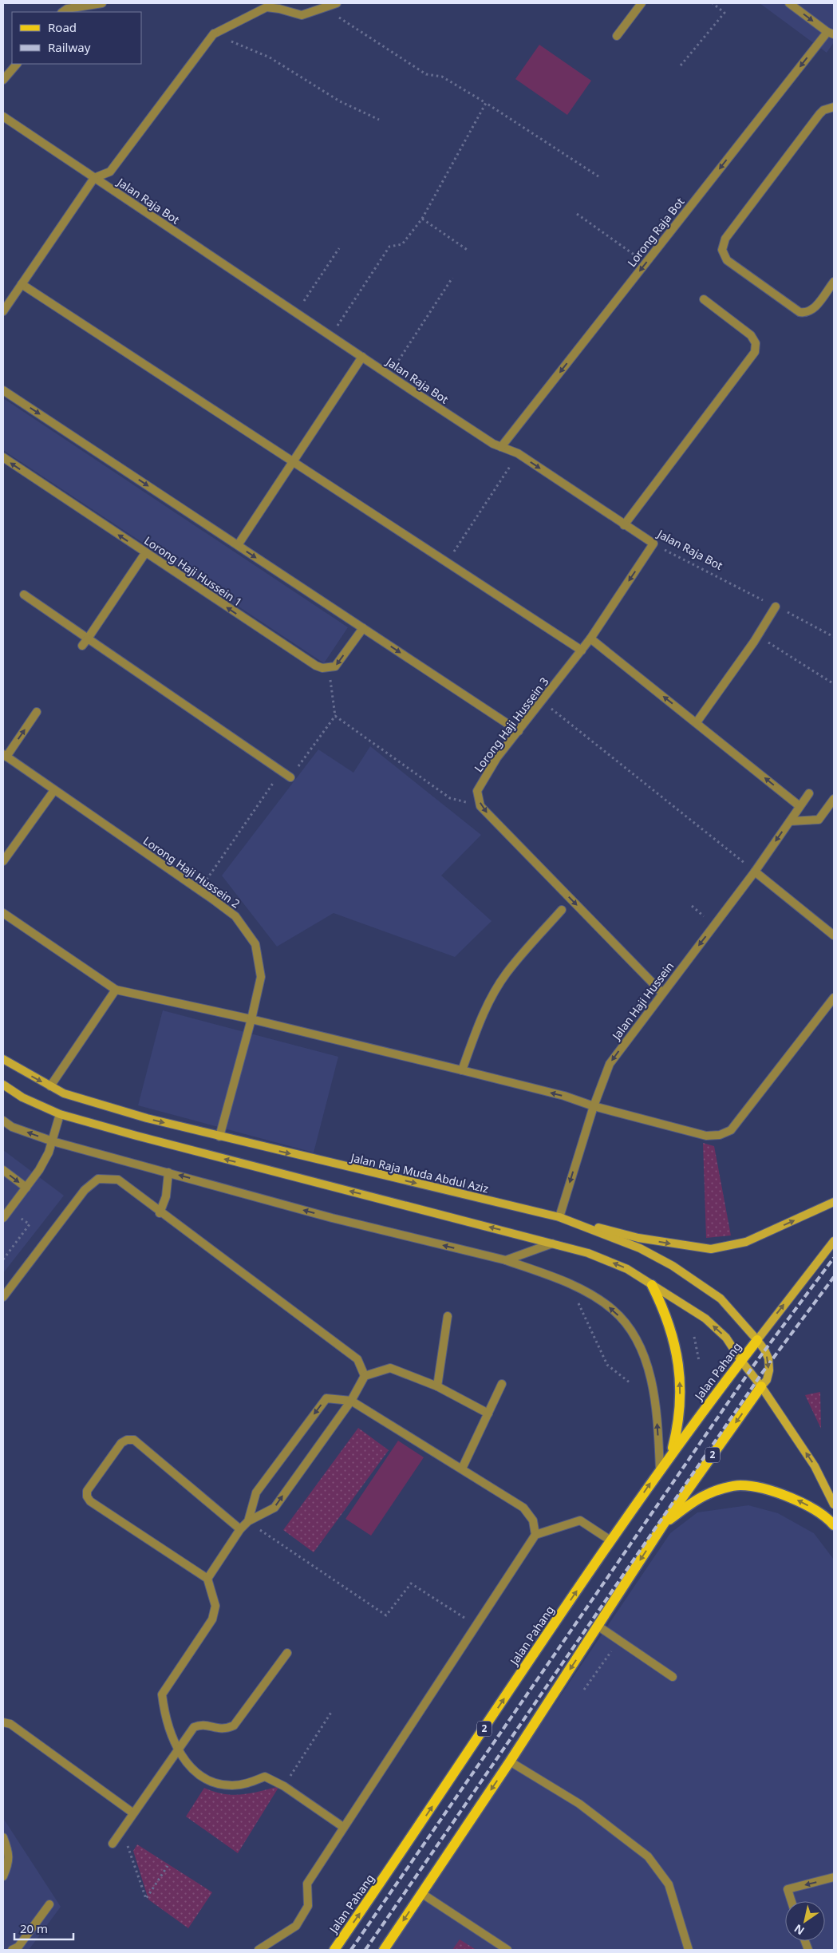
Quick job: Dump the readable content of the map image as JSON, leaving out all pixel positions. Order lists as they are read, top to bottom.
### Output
{
  "streets": {
    "main road": ["Jalan Raja Muda Abdul Aziz", "Jalan Pahang", "2"],
    "street": [
      "Jalan Raja Bot",
      "Lorong Raja Bot",
      "Lorong Haji Hussein 1",
      "Lorong Haji Hussein 3",
      "Lorong Haji Hussein 2",
      "Jalan Haji Hussein"
    ]
  },
  "crossings": [
    ["Jalan Raja Bot", "Lorong Raja Bot"],
    ["Jalan Raja Bot", "Lorong Haji Hussein 3"],
    ["Lorong Haji Hussein 2", "Jalan Raja Muda Abdul Aziz"],
    ["Jalan Haji Hussein", "Jalan Raja Muda Abdul Aziz"],
    ["Jalan Raja Muda Abdul Aziz", "Jalan Pahang"],
    ["Jalan Raja Muda Abdul Aziz", "2"],
    ["Jalan Pahang", "2"]
  ],
  "one_way": ["Lorong Raja Bot", "Lorong Haji Hussein 3", "Jalan Haji Hussein"],
  "legend": ["Road", "Railway"],
  "scale_bar": "20 m",
  "north": "bottom left"
}
